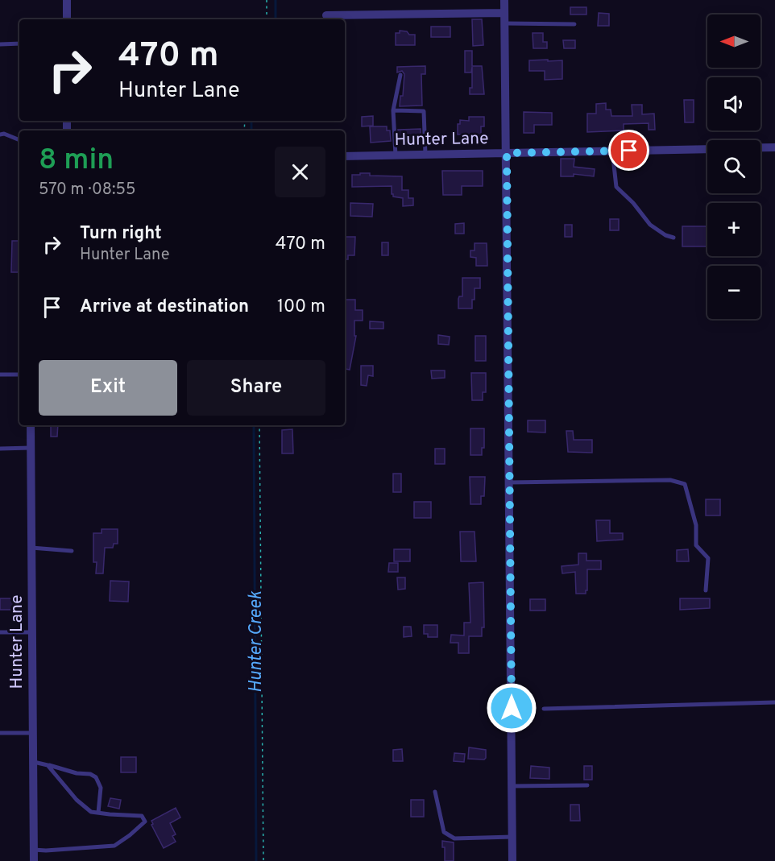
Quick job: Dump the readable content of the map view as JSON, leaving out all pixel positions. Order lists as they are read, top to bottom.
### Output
{
  "streets": {
    "street": ["Hunter Lane"]
  },
  "water": ["Hunter Creek"],
  "north": "left",
  "page": {
    "map_buttons": ["+", "−"],
    "turn": ["470 m", "Hunter Lane"],
    "heading": ["8 min", "570 m · 08:55"],
    "list": [
      {
        "name": "Turn right",
        "note": "Hunter Lane",
        "value": "470 m"
      },
      {
        "name": "Arrive at destination",
        "value": "100 m"
      }
    ],
    "buttons": ["Exit", "Share"]
  }
}
